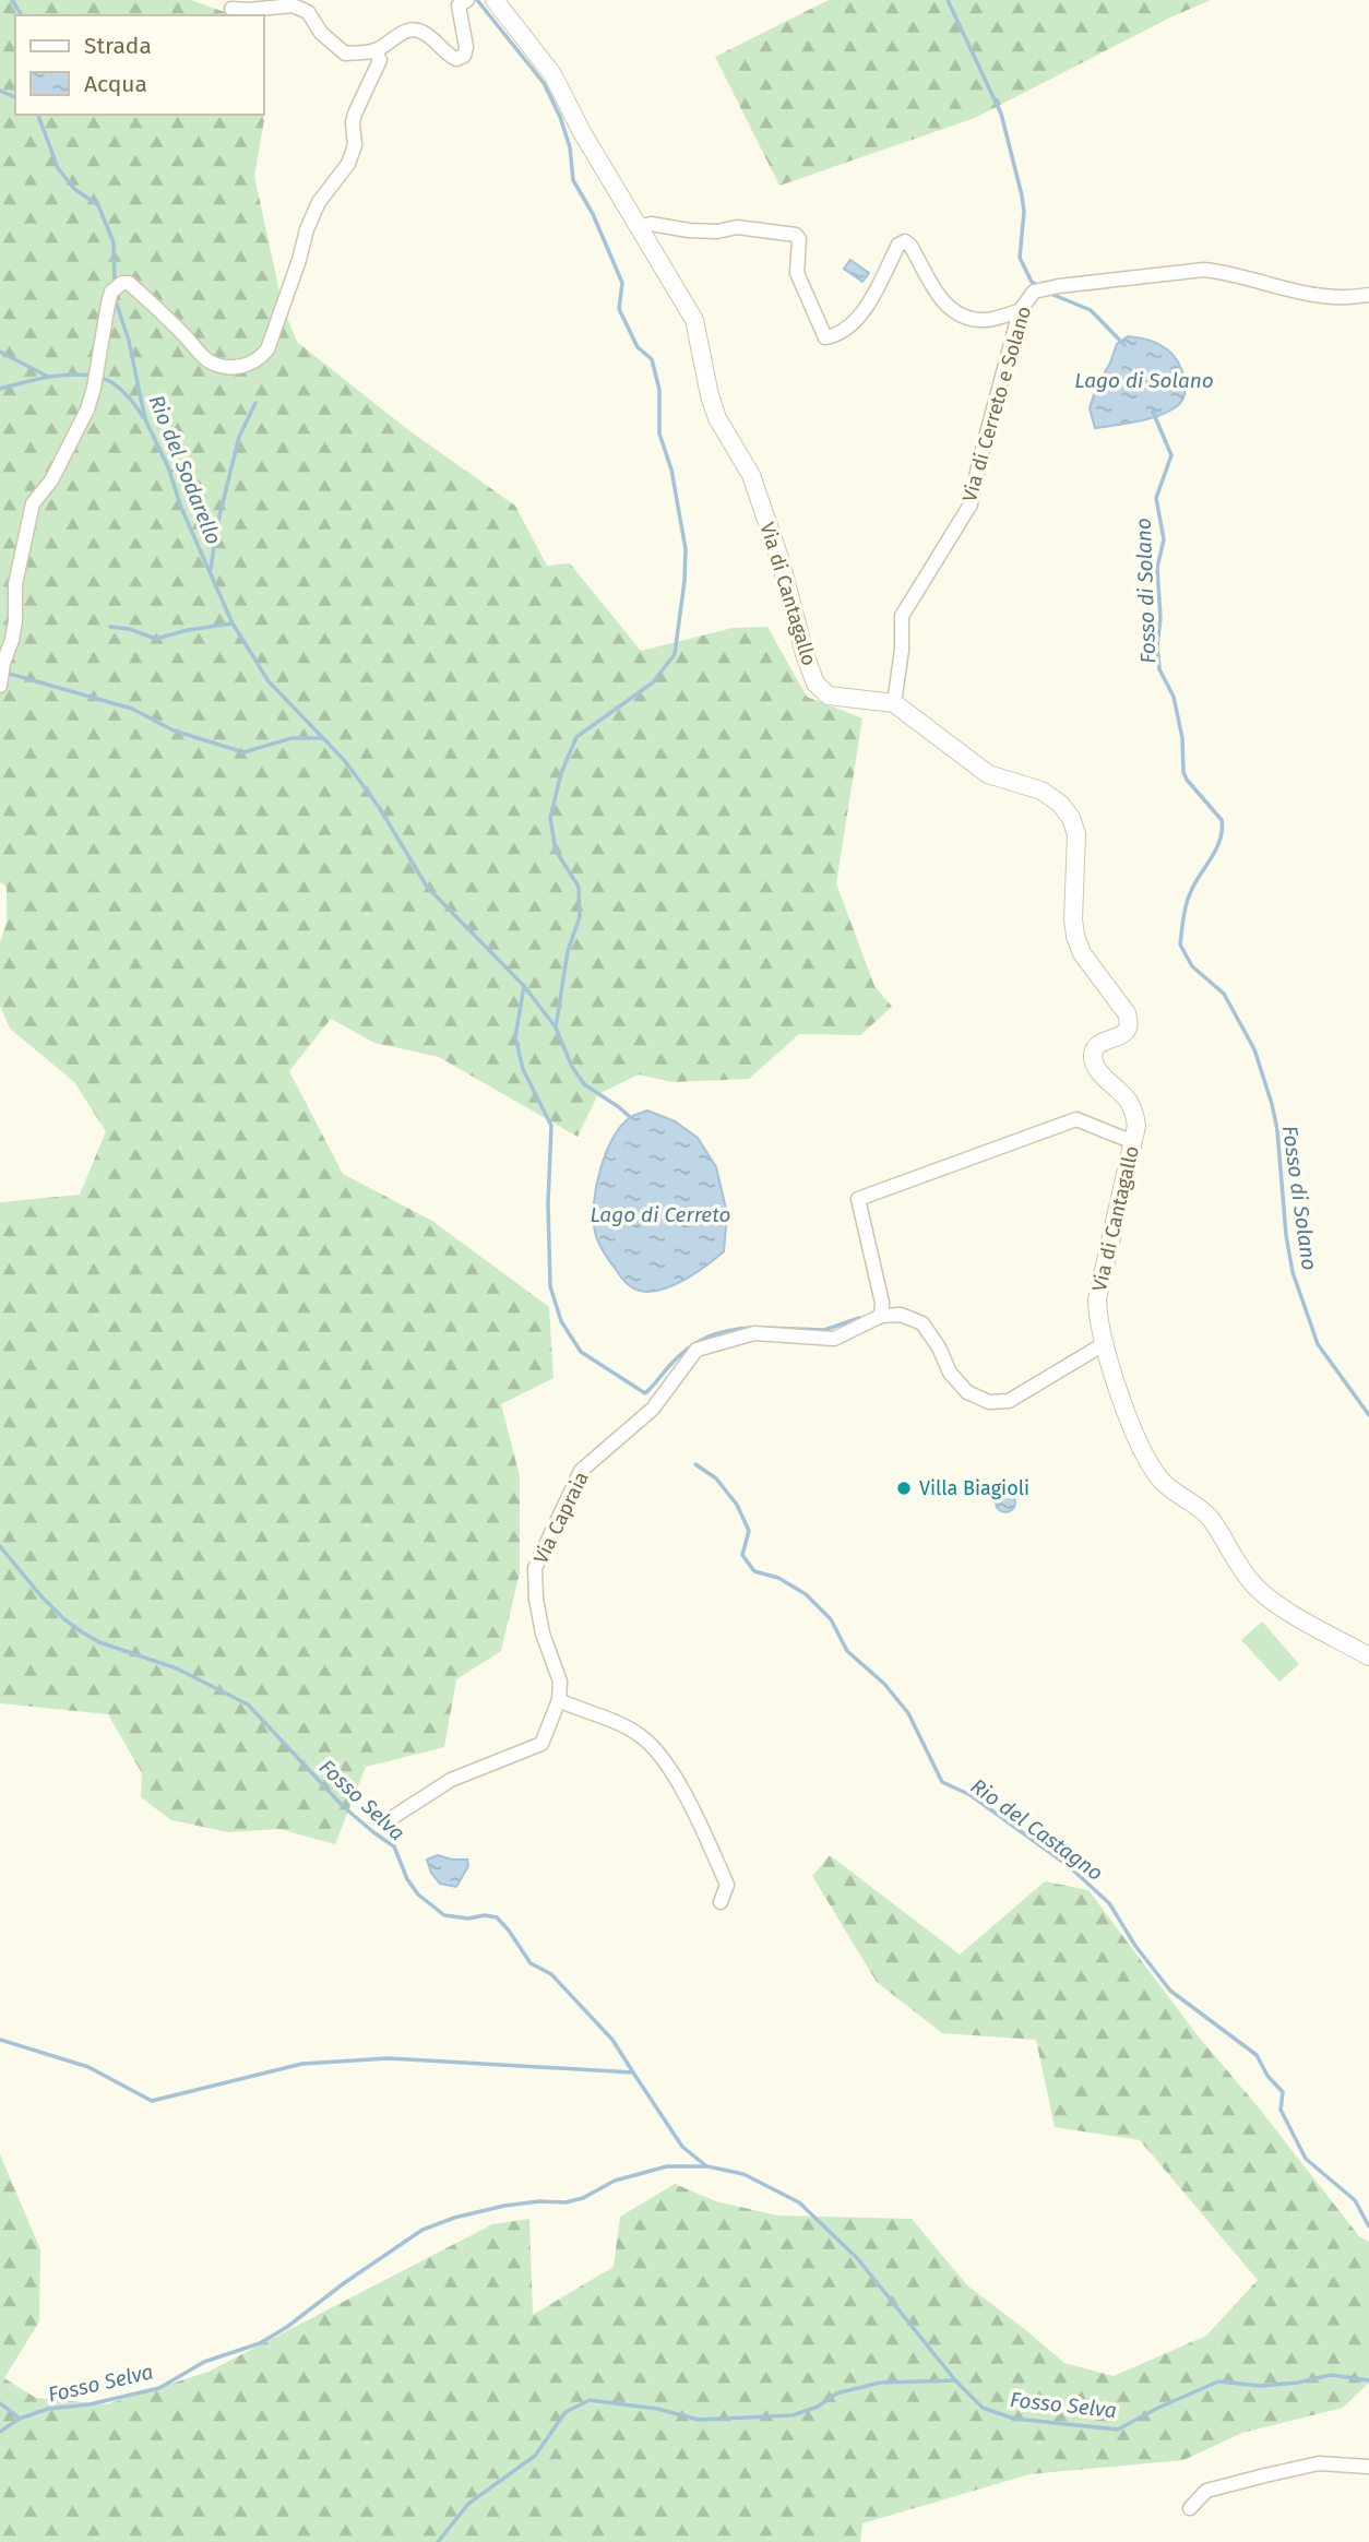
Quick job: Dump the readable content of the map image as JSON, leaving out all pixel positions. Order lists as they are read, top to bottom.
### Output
{
  "streets": {
    "street": ["Via di Cerreto e Solano", "Via di Cantagallo", "Via Capraia"]
  },
  "crossings": [
    ["Via di Cerreto e Solano", "Via di Cantagallo"]
  ],
  "water": [
    "Lago di Solano",
    "Rio del Sodarello",
    "Fosso di Solano",
    "Lago di Cerreto",
    "Fosso Selva",
    "Rio del Castagno"
  ],
  "places": ["Villa Biagioli"],
  "legend": ["Strada", "Acqua"]
}
